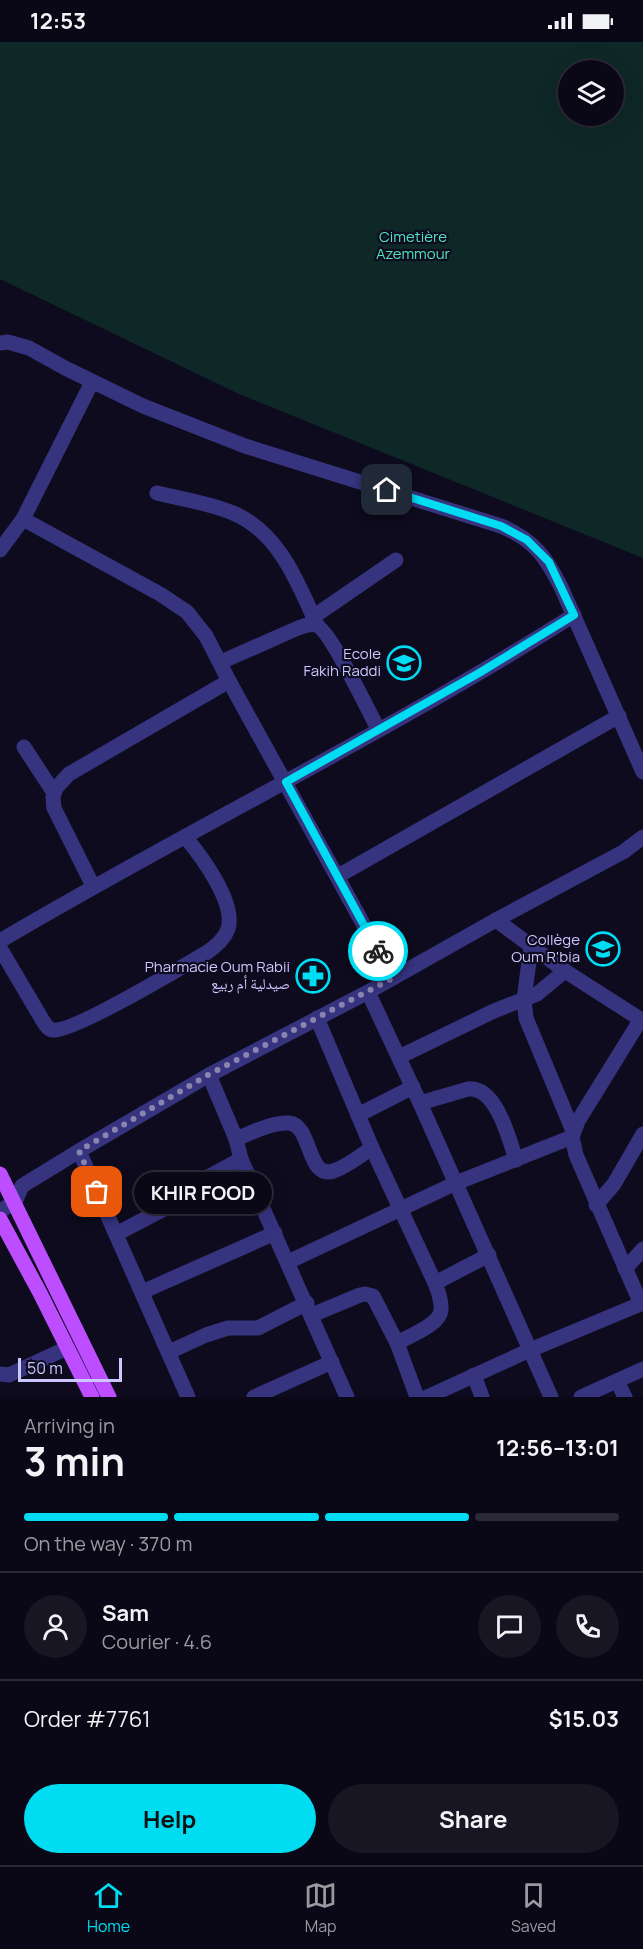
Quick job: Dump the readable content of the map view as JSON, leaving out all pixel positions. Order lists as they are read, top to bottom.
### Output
{
  "parks": ["Cimetière Azemmour"],
  "places": {
    "school or university": ["Ecole Fakih Raddi", "Collège Oum R'bia"],
    "pharmacy": ["Pharmacie Oum Rabii صيدلية أم ربيع"],
    "other": ["KHIR FOOD"]
  },
  "scale_bar": "50 m",
  "page": {
    "status": "12:53",
    "bubble": "KHIR FOOD",
    "scale": "50 m",
    "heading": ["3 min", "Arriving in", "12:56–13:01"],
    "panel": [
      "Sam",
      "Courier · 4.6",
      "Order #7761",
      "$15.03"
    ],
    "bar": "On the way · 370 m",
    "buttons": ["Help", "Share"],
    "tabs": ["Home", "Map", "Saved"]
  }
}
